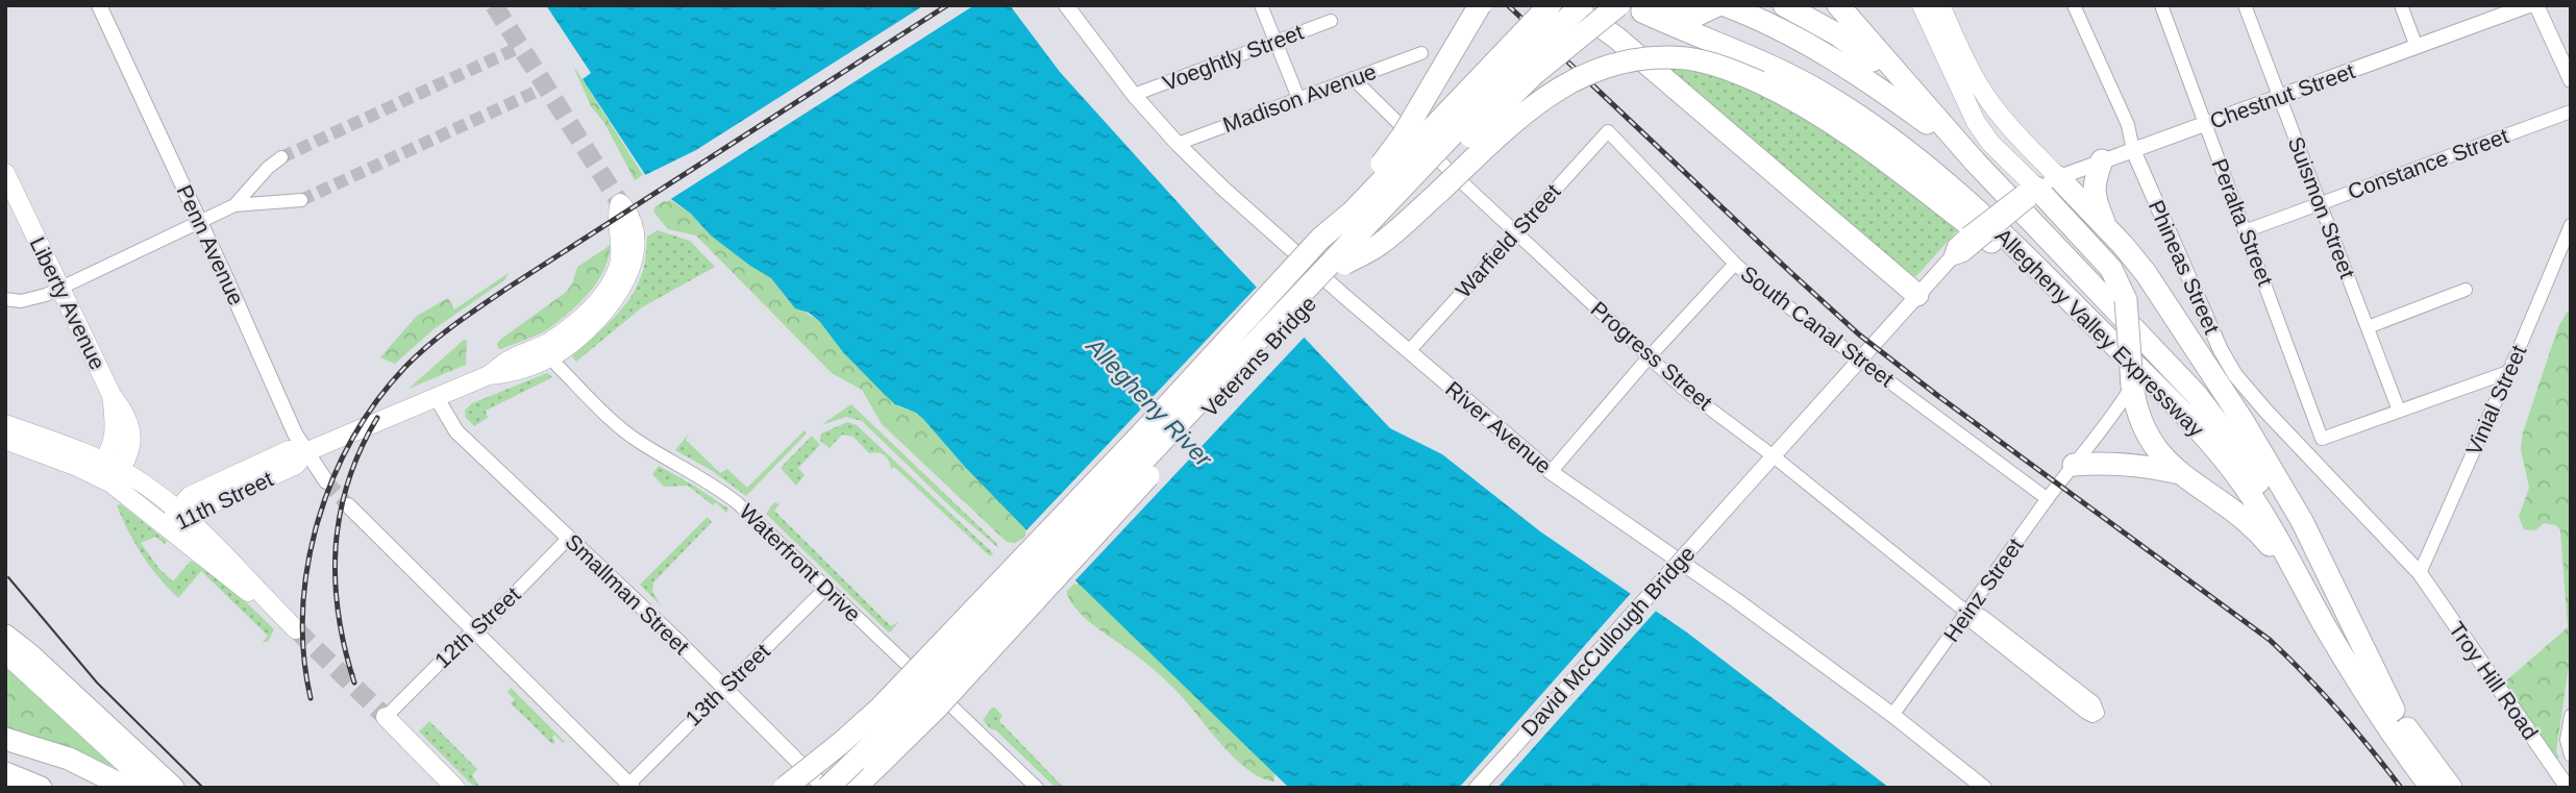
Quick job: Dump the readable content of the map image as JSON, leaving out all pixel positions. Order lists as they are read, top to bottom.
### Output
{
  "streets": {
    "highway": ["Allegheny Valley Expressway", "Veterans Bridge"],
    "main road": ["Liberty Avenue", "11th Street"],
    "street": [
      "Voeghtly Street",
      "Chestnut Street",
      "Madison Avenue",
      "Constance Street",
      "Suismon Street",
      "Peralta Street",
      "Warfield Street",
      "Penn Avenue",
      "Phineas Street",
      "South Canal Street",
      "Progress Street",
      "Vinial Street",
      "River Avenue",
      "Waterfront Drive",
      "Heinz Street",
      "Smallman Street",
      "12th Street",
      "David McCullough Bridge",
      "Troy Hill Road",
      "13th Street"
    ]
  },
  "crossings": [
    ["Voeghtly Street", "River Avenue"],
    ["Chestnut Street", "Suismon Street"],
    ["Chestnut Street", "Peralta Street"],
    ["Chestnut Street", "Phineas Street"],
    ["Chestnut Street", "South Canal Street"],
    ["Chestnut Street", "Progress Street"],
    ["Chestnut Street", "David McCullough Bridge"],
    ["Madison Avenue", "Progress Street"],
    ["Madison Avenue", "River Avenue"],
    ["Constance Street", "Suismon Street"],
    ["Constance Street", "Peralta Street"],
    ["Suismon Street", "Peralta Street"],
    ["Warfield Street", "South Canal Street"],
    ["Warfield Street", "Progress Street"],
    ["Warfield Street", "River Avenue"],
    ["Penn Avenue", "11th Street"],
    ["Phineas Street", "Vinial Street"],
    ["Phineas Street", "Troy Hill Road"],
    ["South Canal Street", "Heinz Street"],
    ["Progress Street", "Heinz Street"],
    ["Vinial Street", "Troy Hill Road"],
    ["River Avenue", "Heinz Street"],
    ["11th Street", "Waterfront Drive"],
    ["11th Street", "Smallman Street"],
    ["Waterfront Drive", "13th Street"],
    ["Smallman Street", "12th Street"],
    ["Smallman Street", "13th Street"]
  ],
  "water": ["Allegheny River"]
}
